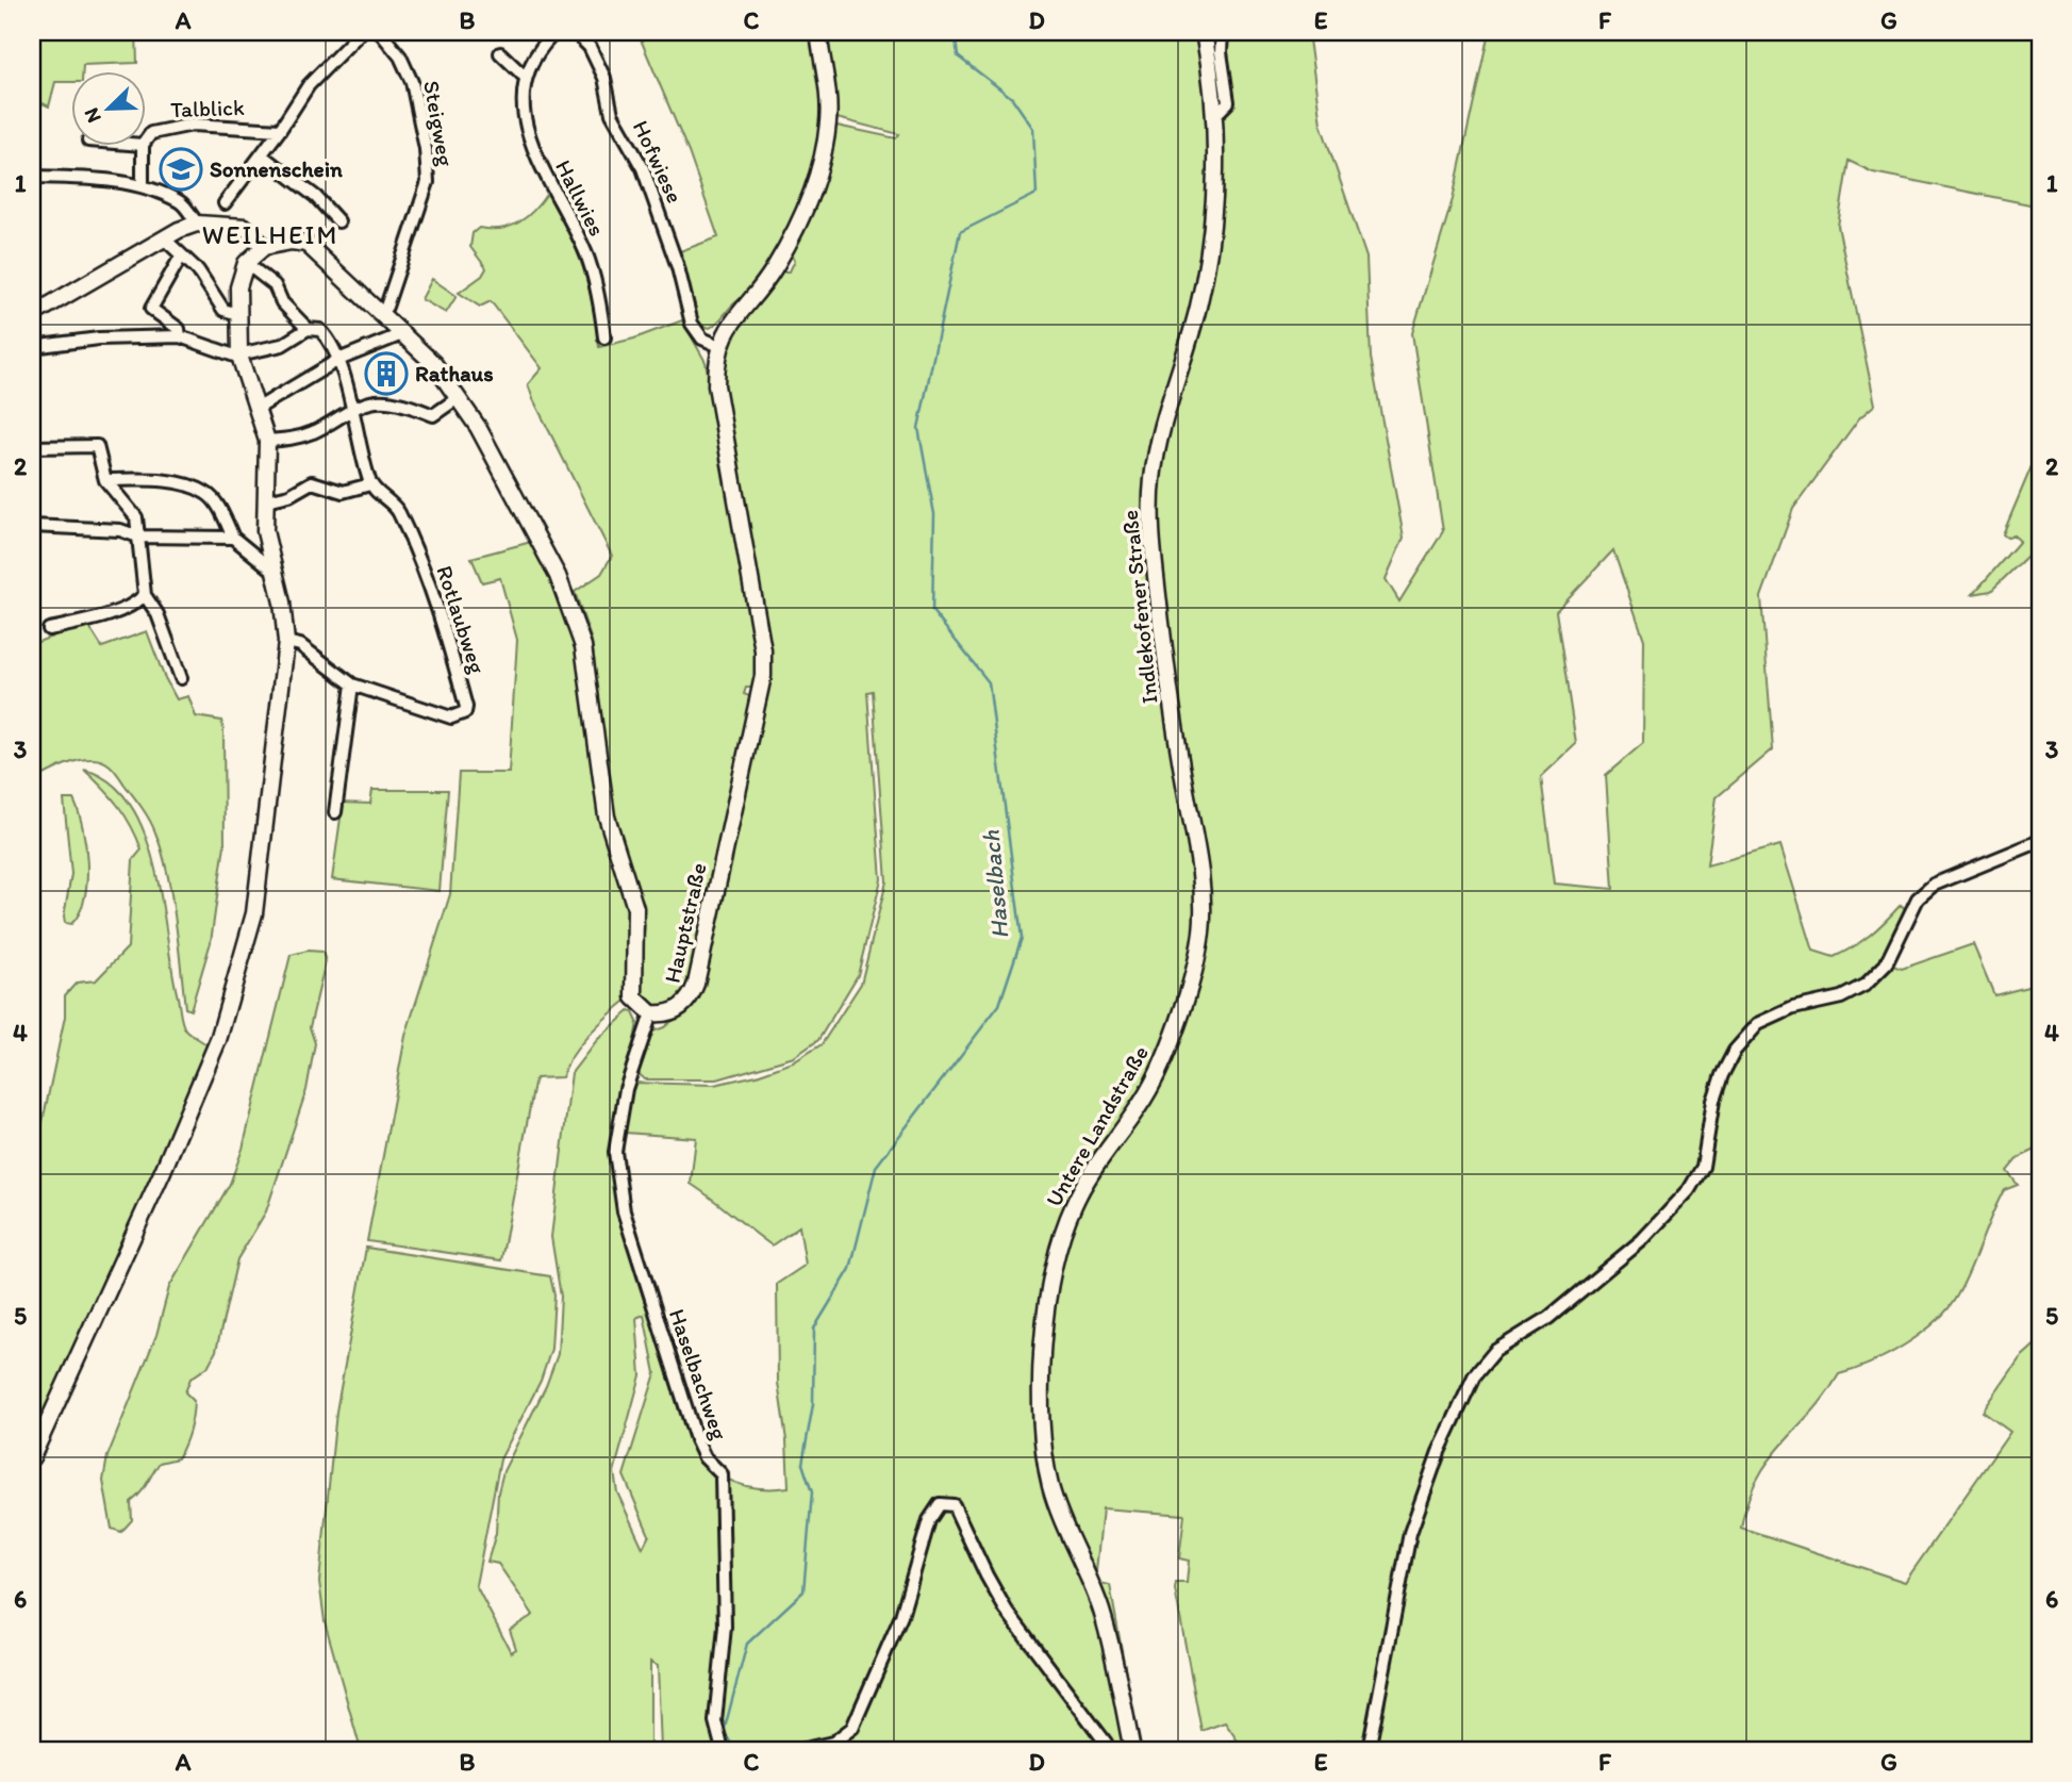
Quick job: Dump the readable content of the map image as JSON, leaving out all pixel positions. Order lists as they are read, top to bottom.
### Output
{
  "streets": {
    "street": [
      "Talblick",
      "Steigweg",
      "Hofwiese",
      "Hallwies",
      "Indlekofener Straße",
      "Rotlaubweg",
      "Hauptstraße",
      "Untere Landstraße",
      "Haselbachweg"
    ]
  },
  "crossings": [
    ["Steigweg", "Hauptstraße"],
    ["Hofwiese", "Hauptstraße"],
    ["Indlekofener Straße", "Untere Landstraße"],
    ["Hauptstraße", "Haselbachweg"]
  ],
  "districts": ["WEILHEIM"],
  "water": ["Haselbach"],
  "places": {
    "school or university": ["Sonnenschein"],
    "building": ["Rathaus"]
  },
  "north": "bottom left",
  "grid": {
    "columns": [
      "A",
      "B",
      "C",
      "D",
      "E",
      "F",
      "G"
    ],
    "rows": [
      "1",
      "2",
      "3",
      "4",
      "5",
      "6"
    ]
  }
}
